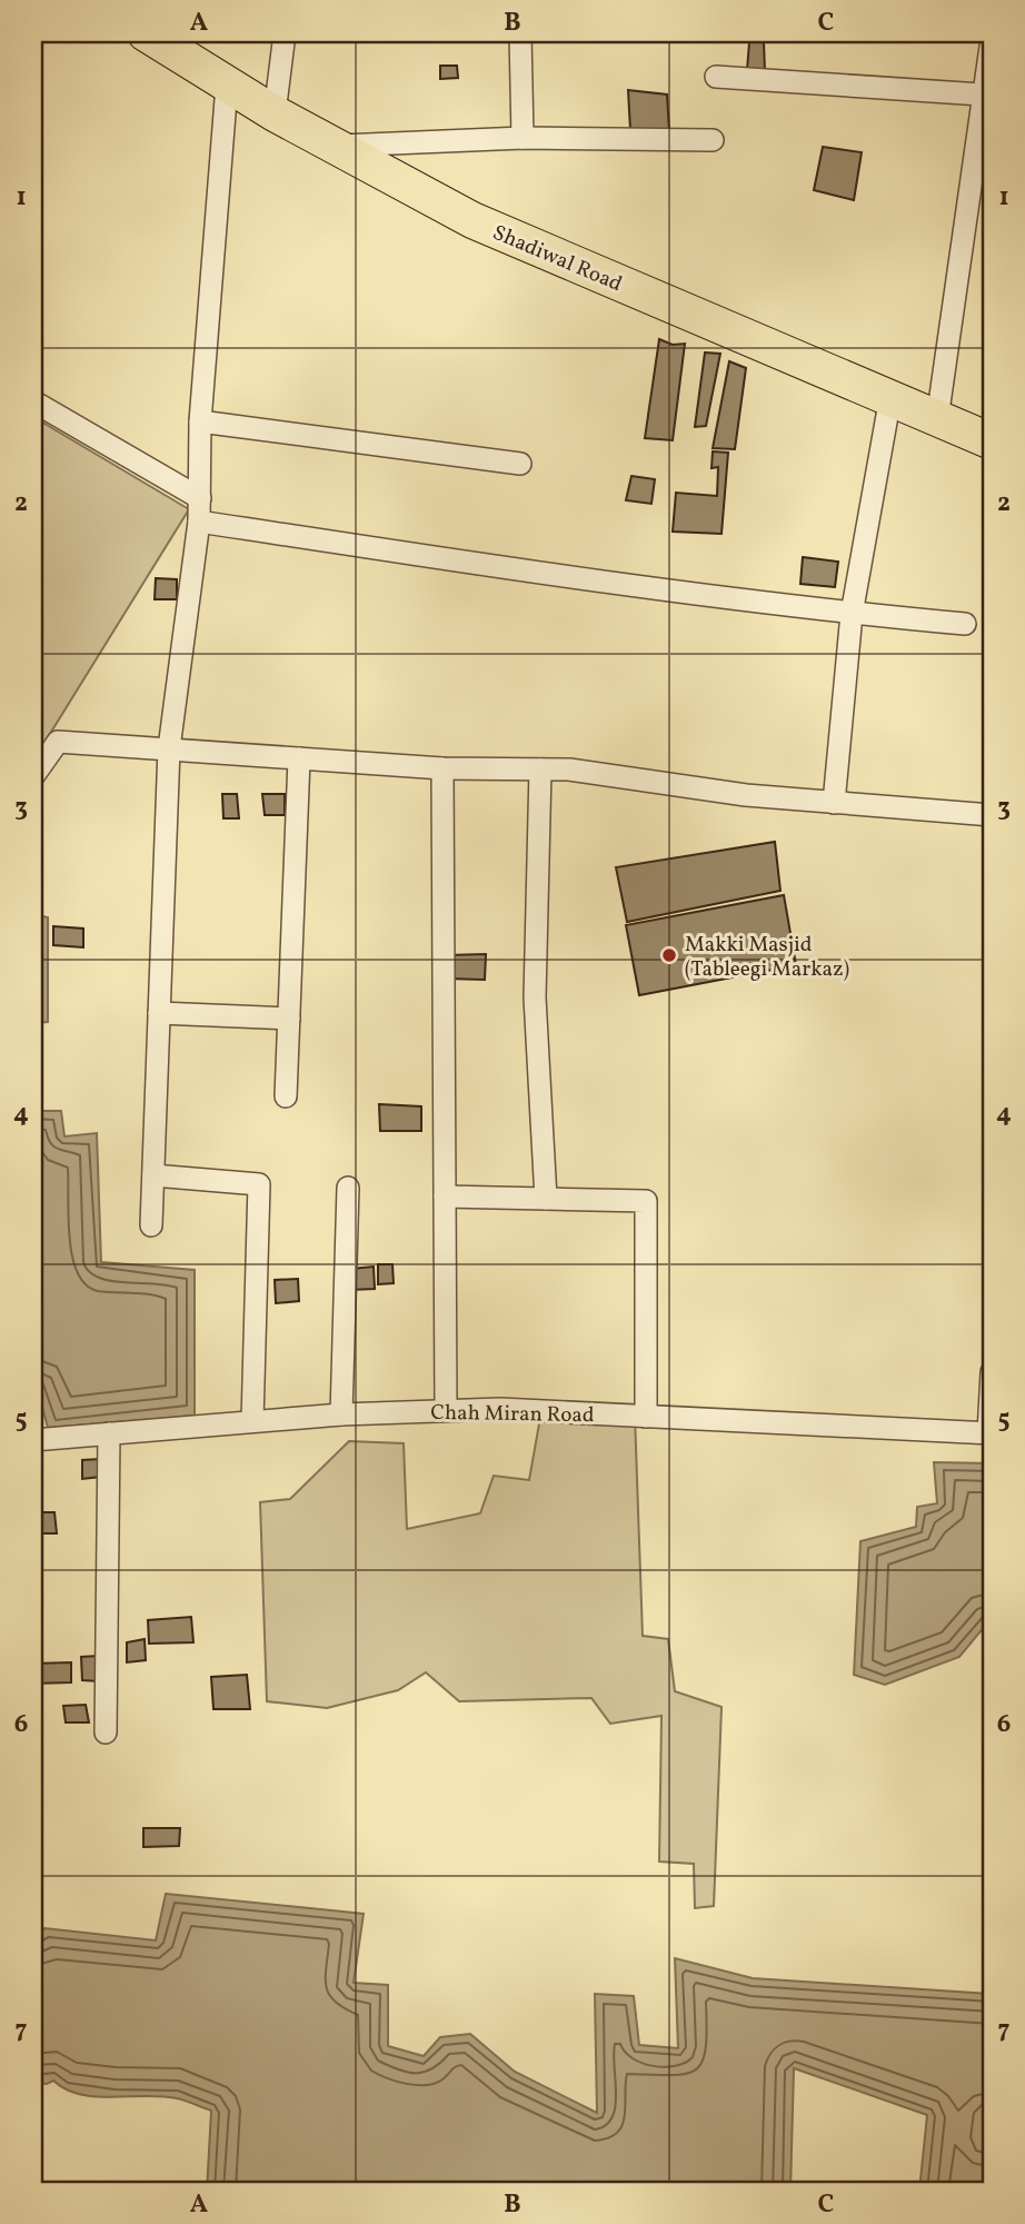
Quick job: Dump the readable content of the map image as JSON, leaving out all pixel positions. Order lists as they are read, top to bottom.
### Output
{
  "streets": {
    "main road": ["Shadiwal Road"],
    "street": ["Chah Miran Road"]
  },
  "places": ["Makki Masjid (Tableegi Markaz)"],
  "grid": {
    "columns": ["A", "B", "C"],
    "rows": [
      "1",
      "2",
      "3",
      "4",
      "5",
      "6",
      "7"
    ]
  }
}
